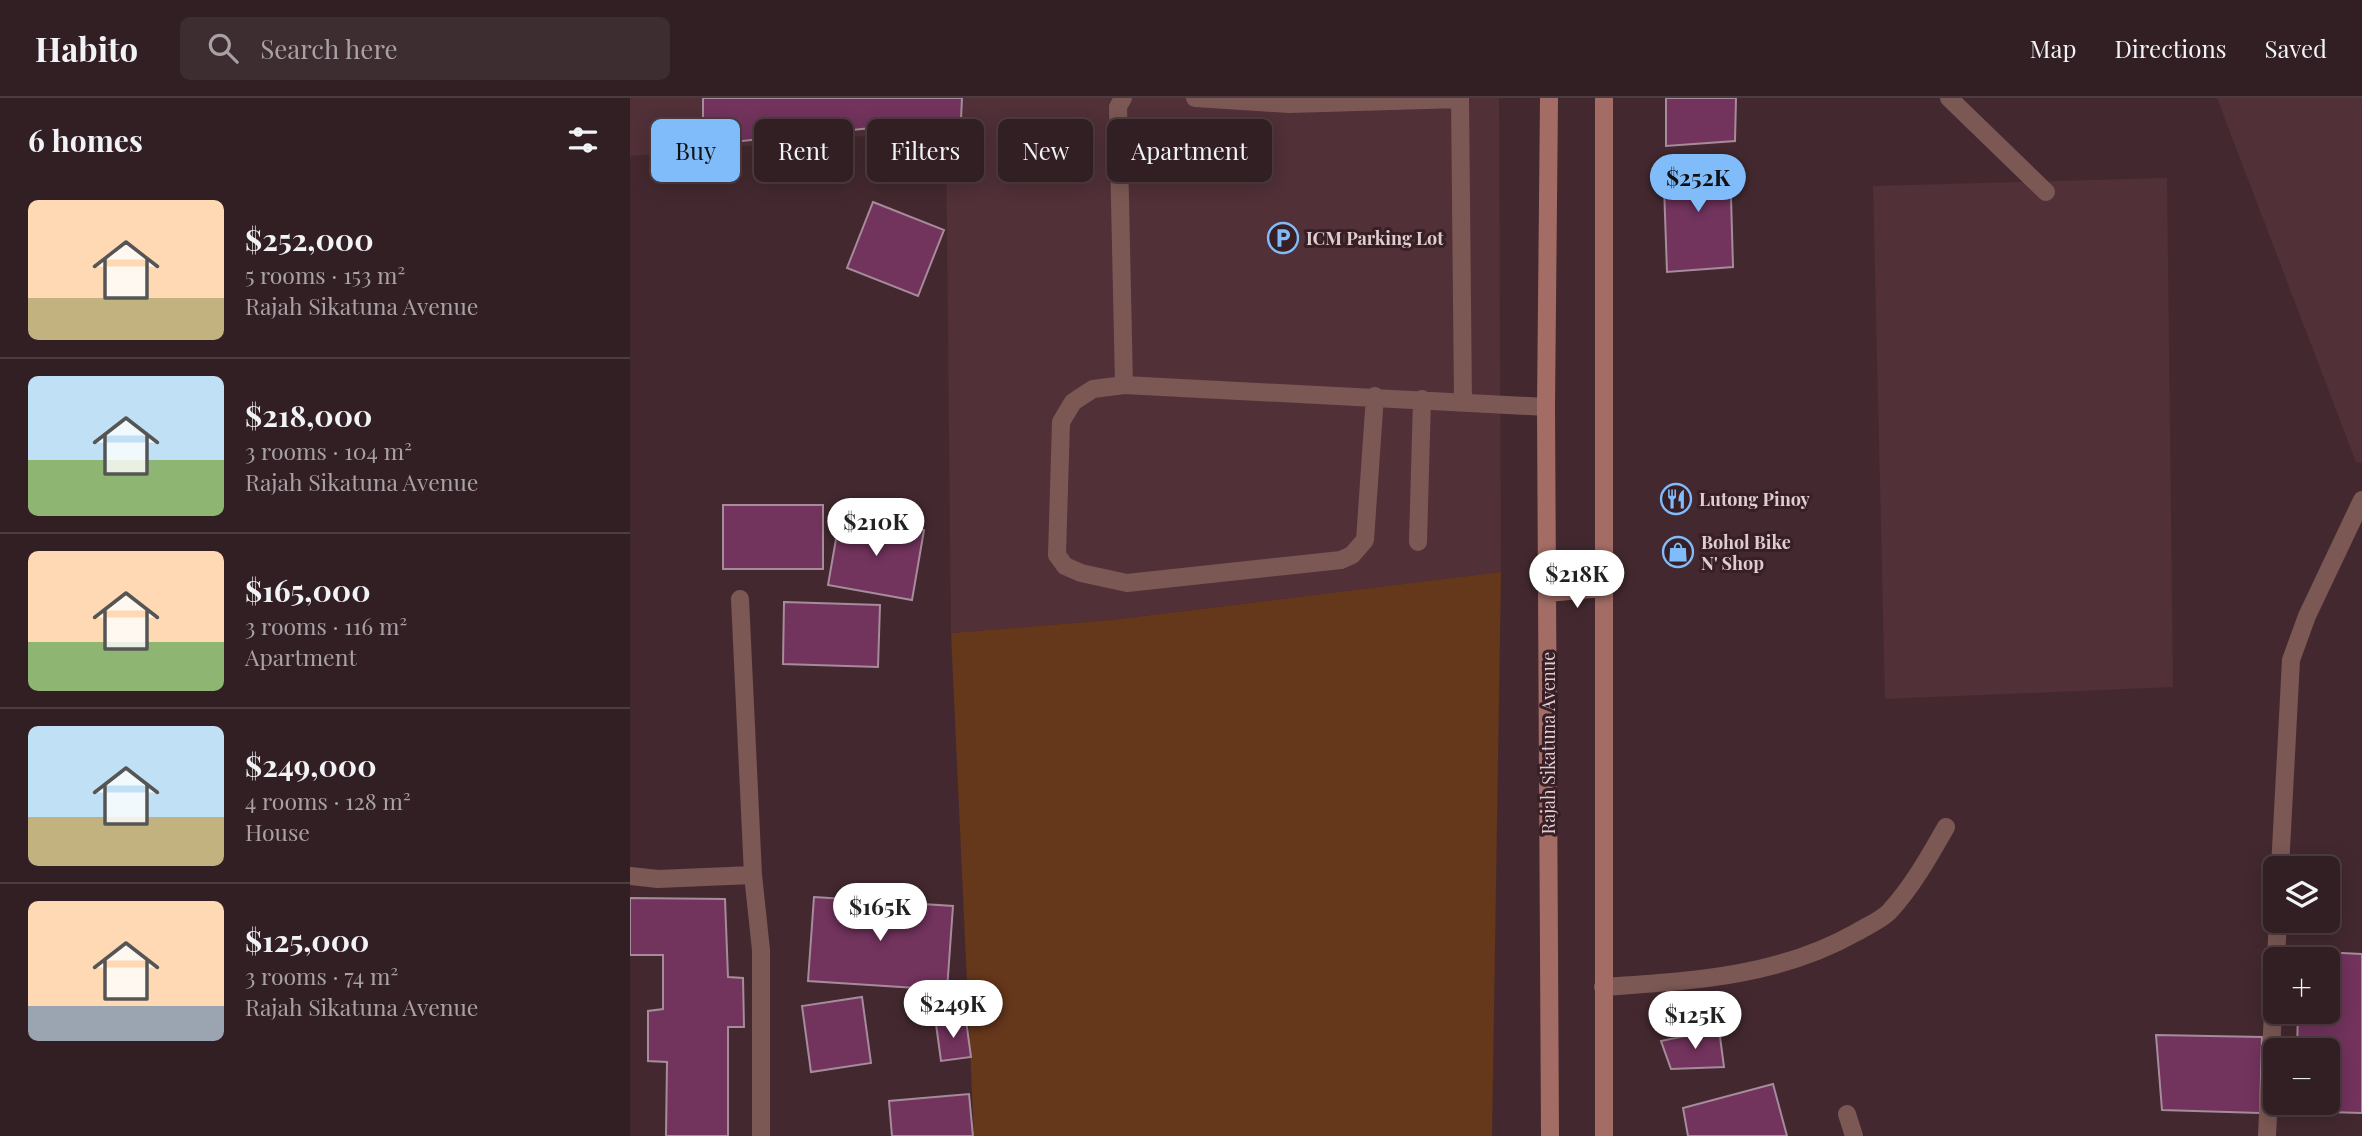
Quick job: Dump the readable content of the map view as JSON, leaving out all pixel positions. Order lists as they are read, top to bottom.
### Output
{
  "streets": {
    "main road": ["Rajah Sikatuna Avenue"]
  },
  "places": {
    "parking": ["ICM Parking Lot"],
    "restaurant": ["Lutong Pinoy"],
    "shop": ["Bohol Bike N' Shop"]
  },
  "page": {
    "header": "Habito",
    "search": "Search here",
    "nav": ["Map", "Directions", "Saved"],
    "heading": "6 homes",
    "chip": [
      "Buy",
      "Rent",
      "Filters",
      "New",
      "Apartment"
    ],
    "price": [
      "$252K",
      "$210K",
      "$218K",
      "$165K",
      "$249K",
      "$125K"
    ],
    "list": [
      {
        "name": "$252,000",
        "note": "5 rooms · 153 m² · Rajah Sikatuna Avenue"
      },
      {
        "name": "$218,000",
        "note": "3 rooms · 104 m² · Rajah Sikatuna Avenue"
      },
      {
        "name": "$165,000",
        "note": "3 rooms · 116 m² · Apartment"
      },
      {
        "name": "$249,000",
        "note": "4 rooms · 128 m² · House"
      },
      {
        "name": "$125,000",
        "note": "3 rooms · 74 m² · Rajah Sikatuna Avenue"
      }
    ],
    "map_buttons": ["+", "−"]
  }
}
